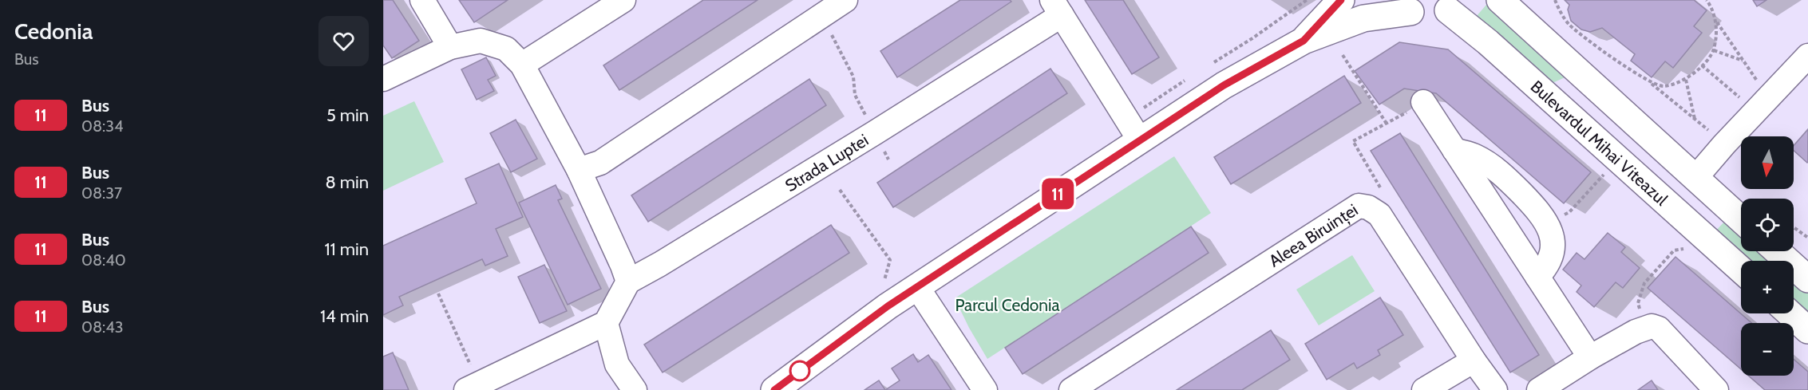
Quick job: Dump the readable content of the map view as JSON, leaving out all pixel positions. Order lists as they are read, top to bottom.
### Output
{
  "streets": {
    "main road": ["Bulevardul Mihai Viteazul"],
    "street": ["Strada Luptei", "Aleea Biruinței"]
  },
  "parks": ["Parcul Cedonia"],
  "lines": ["bus line 11"],
  "north": "bottom",
  "page": {
    "heading": ["Cedonia", "Bus"],
    "on_map": "11",
    "list": [
      {
        "mark": "11",
        "name": "Bus",
        "note": "08:34",
        "value": "5 min"
      },
      {
        "mark": "11",
        "name": "Bus",
        "note": "08:37",
        "value": "8 min"
      },
      {
        "mark": "11",
        "name": "Bus",
        "note": "08:40",
        "value": "11 min"
      },
      {
        "mark": "11",
        "name": "Bus",
        "note": "08:43",
        "value": "14 min"
      }
    ],
    "map_buttons": ["+", "−"]
  }
}
